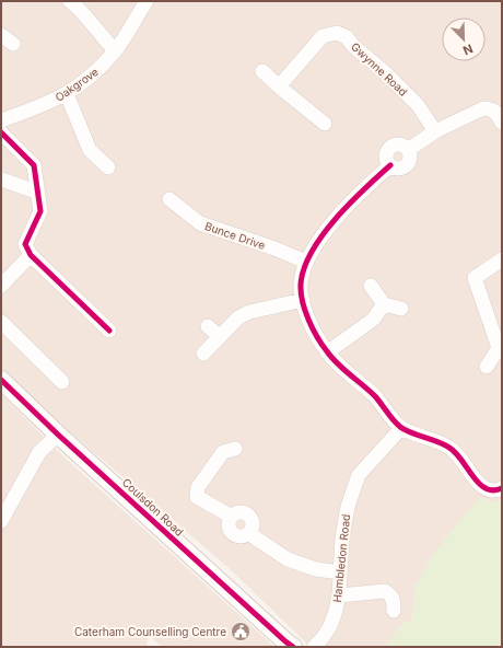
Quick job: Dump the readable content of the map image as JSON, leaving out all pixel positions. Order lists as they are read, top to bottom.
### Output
{
  "streets": {
    "street": [
      "Gwynne Road",
      "Oakgrove",
      "Bunce Drive",
      "Coulsdon Road",
      "Hambledon Road"
    ]
  },
  "places": {
    "public building": ["Caterham Counselling Centre"]
  },
  "north": "bottom right"
}
